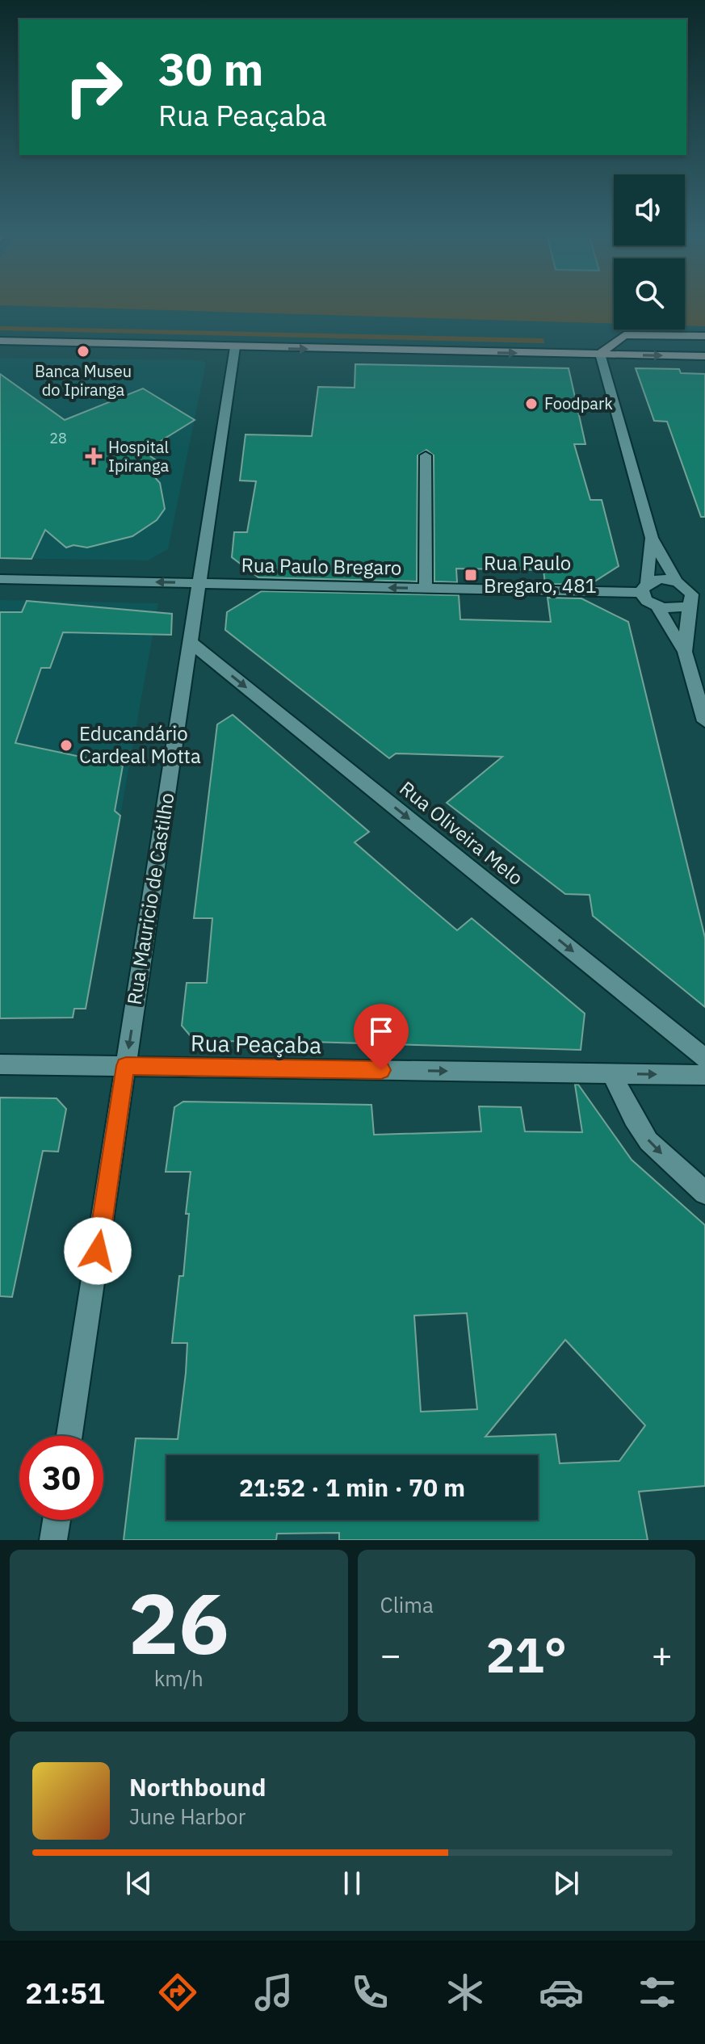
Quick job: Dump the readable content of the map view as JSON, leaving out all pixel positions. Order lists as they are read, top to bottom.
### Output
{
  "streets": {
    "street": [
      "Rua Paulo Bregaro",
      "Rua Oliveira Melo",
      "Rua Mauricio de Castilho",
      "Rua Peaçaba"
    ]
  },
  "crossings": [
    ["Rua Paulo Bregaro", "Rua Mauricio de Castilho"],
    ["Rua Oliveira Melo", "Rua Mauricio de Castilho"],
    ["Rua Mauricio de Castilho", "Rua Peaçaba"]
  ],
  "one_way": [
    "Rua Paulo Bregaro",
    "Rua Oliveira Melo",
    "Rua Mauricio de Castilho",
    "Rua Peaçaba"
  ],
  "places": {
    "other": ["Banca Museu do Ipiranga", "Foodpark", "Educandário Cardeal Motta"],
    "health": ["Hospital Ipiranga"],
    "transit": ["Rua Paulo Bregaro, 481"]
  },
  "house_numbers": ["28"],
  "page": {
    "turn": ["30 m", "Rua Peaçaba"],
    "limit": "30",
    "trip": "21:52 · 1 min · 70 m",
    "tile": [
      ["26", "km/h"],
      "Clima"
    ],
    "heat": ["−", "21°", "+"],
    "song": ["Northbound", "June Harbor"],
    "tabs": "21:51"
  }
}
